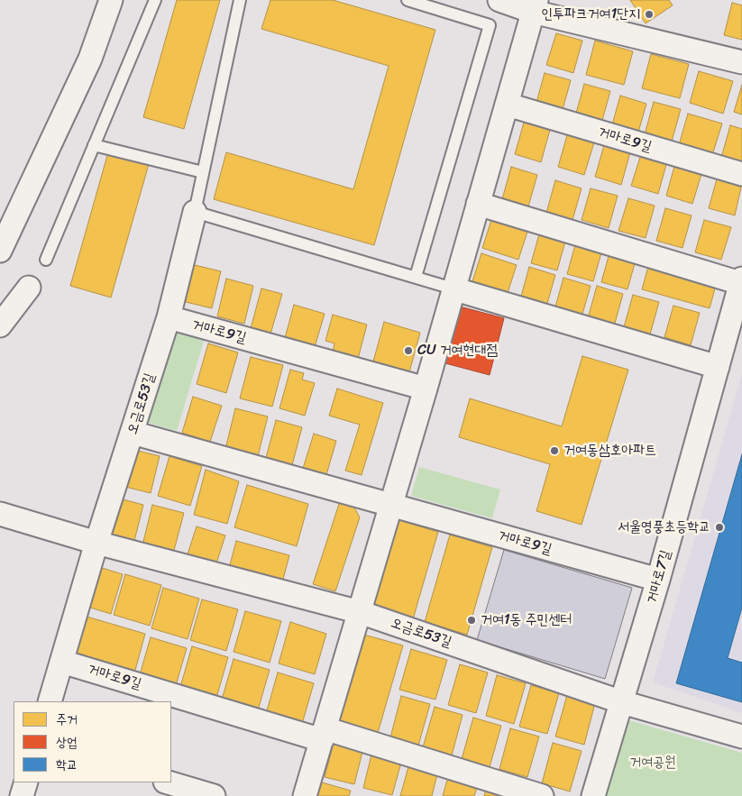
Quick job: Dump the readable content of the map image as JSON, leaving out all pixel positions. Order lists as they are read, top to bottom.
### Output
{
  "streets": {
    "street": ["거마로9길", "오금로53길", "거마로7길"]
  },
  "crossings": [
    ["거마로9길", "오금로53길"],
    ["거마로9길", "거마로7길"],
    ["오금로53길", "거마로7길"]
  ],
  "parks": ["거여공원"],
  "places": [
    "인투파크거여1단지",
    "CU 거여현대점",
    "거여동삼호아파트",
    "서울영풍초등학교",
    "거여1동 주민센터"
  ],
  "legend": ["주거", "상업", "학교"]
}
